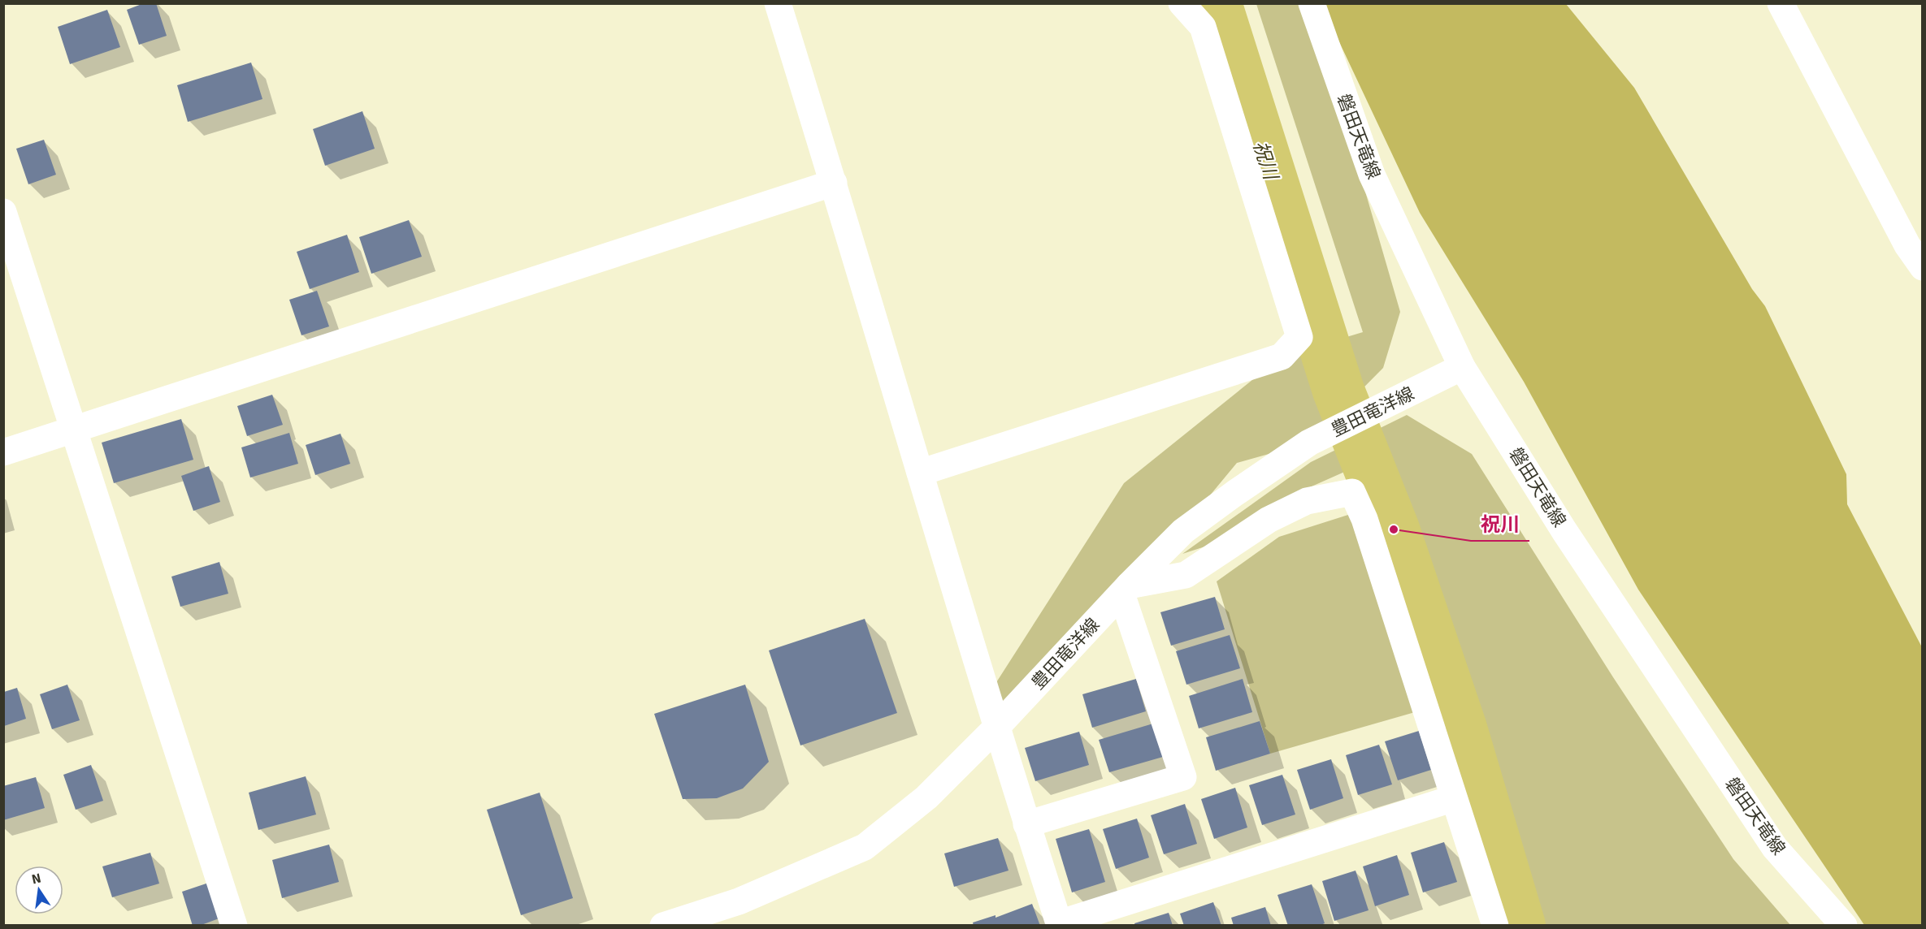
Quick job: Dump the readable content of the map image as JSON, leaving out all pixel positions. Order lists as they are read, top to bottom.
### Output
{
  "streets": {
    "street": ["磐田天竜線", "豊田竜洋線"]
  },
  "crossings": [
    ["磐田天竜線", "豊田竜洋線"]
  ],
  "water": ["祝川"],
  "places": ["祝川"],
  "north": "top"
}
